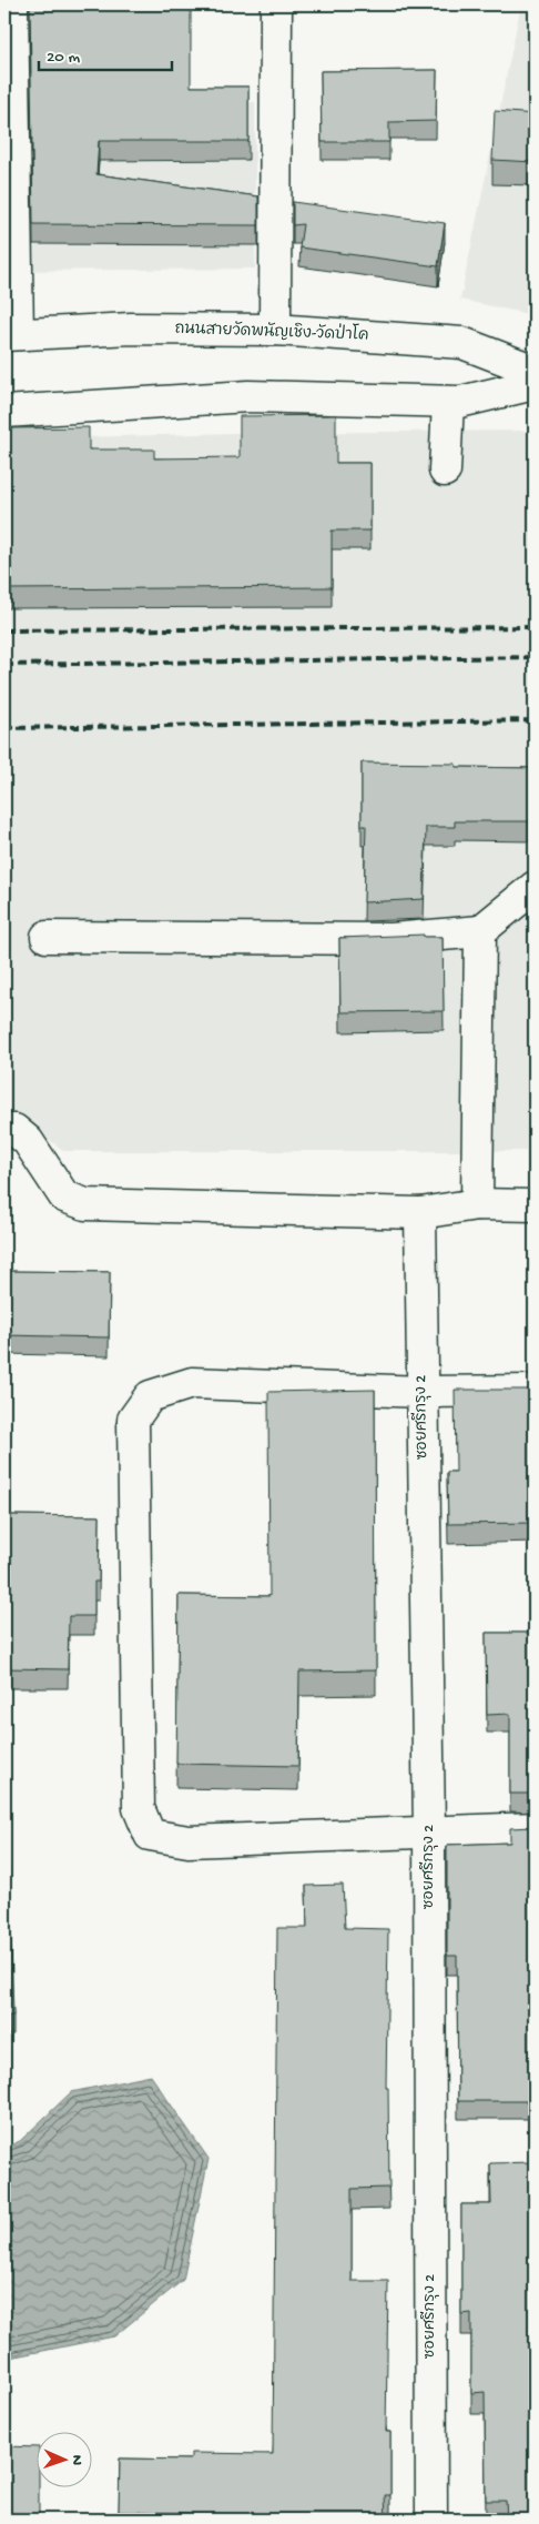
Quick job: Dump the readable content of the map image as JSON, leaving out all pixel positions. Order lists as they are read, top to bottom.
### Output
{
  "streets": {
    "street": ["ถนนสายวัดพนัญเชิง-วัดป่าโค", "ซอยศรีกรุง 2"]
  },
  "scale_bar": "20 m",
  "north": "right"
}
